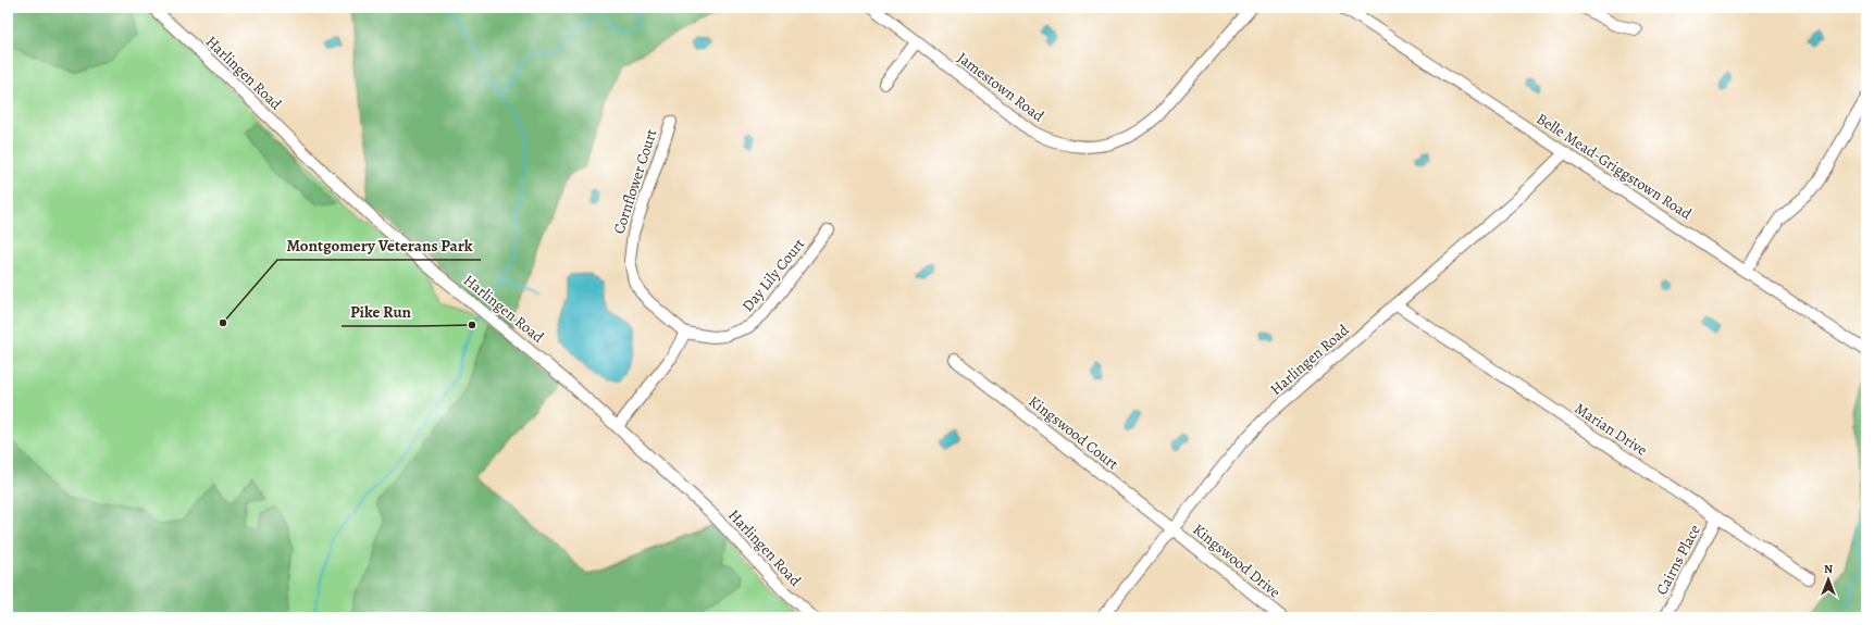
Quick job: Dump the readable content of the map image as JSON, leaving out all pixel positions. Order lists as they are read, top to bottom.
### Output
{
  "streets": {
    "street": [
      "Harlingen Road",
      "Jamestown Road",
      "Belle Mead-Griggstown Road",
      "Cornflower Court",
      "Day Lily Court",
      "Marian Drive",
      "Kingswood Court",
      "Cairns Place",
      "Kingswood Drive"
    ]
  },
  "crossings": [
    ["Harlingen Road", "Belle Mead-Griggstown Road"],
    ["Harlingen Road", "Marian Drive"],
    ["Harlingen Road", "Kingswood Court"],
    ["Harlingen Road", "Kingswood Drive"],
    ["Cornflower Court", "Day Lily Court"],
    ["Marian Drive", "Cairns Place"],
    ["Kingswood Court", "Kingswood Drive"]
  ],
  "places": ["Montgomery Veterans Park", "Pike Run"],
  "north": "top"
}
